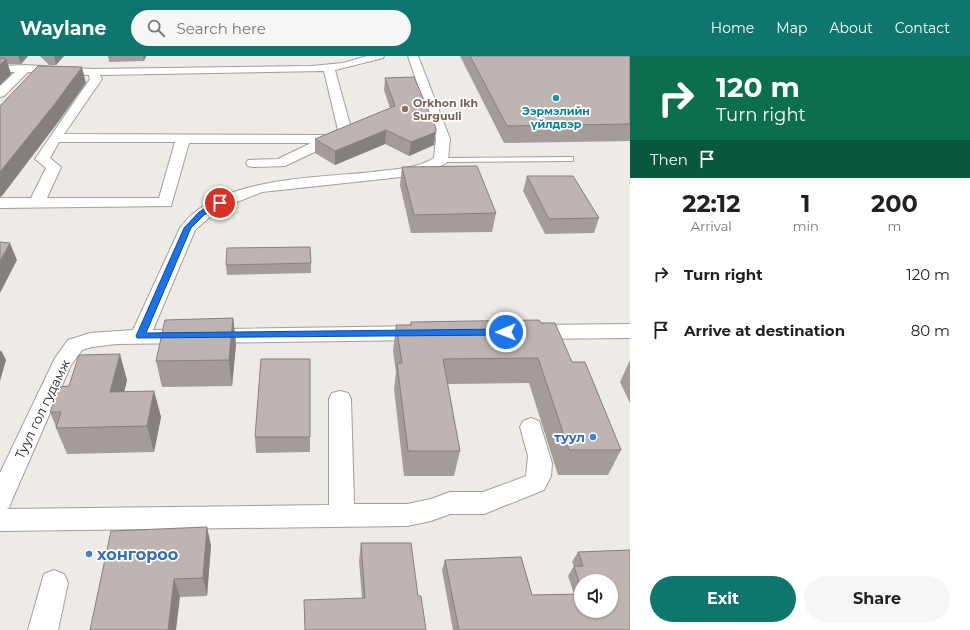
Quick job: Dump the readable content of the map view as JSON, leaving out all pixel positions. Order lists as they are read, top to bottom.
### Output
{
  "streets": {
    "street": ["Туул гол гудамж"]
  },
  "places": [
    "Ээрмэлийн үйлдвэр",
    "Orkhon Ikh Surguuli",
    "туул",
    "хонгороо"
  ],
  "page": {
    "header": "Waylane",
    "search": "Search here",
    "nav": [
      "Home",
      "Map",
      "About",
      "Contact"
    ],
    "turn": ["120 m", "Turn right"],
    "then": "Then",
    "eta": [
      "22:12",
      "Arrival",
      "1",
      "min",
      "200",
      "m"
    ],
    "list": [
      {
        "name": "Turn right",
        "value": "120 m"
      },
      {
        "name": "Arrive at destination",
        "value": "80 m"
      }
    ],
    "buttons": ["Exit", "Share"]
  }
}
